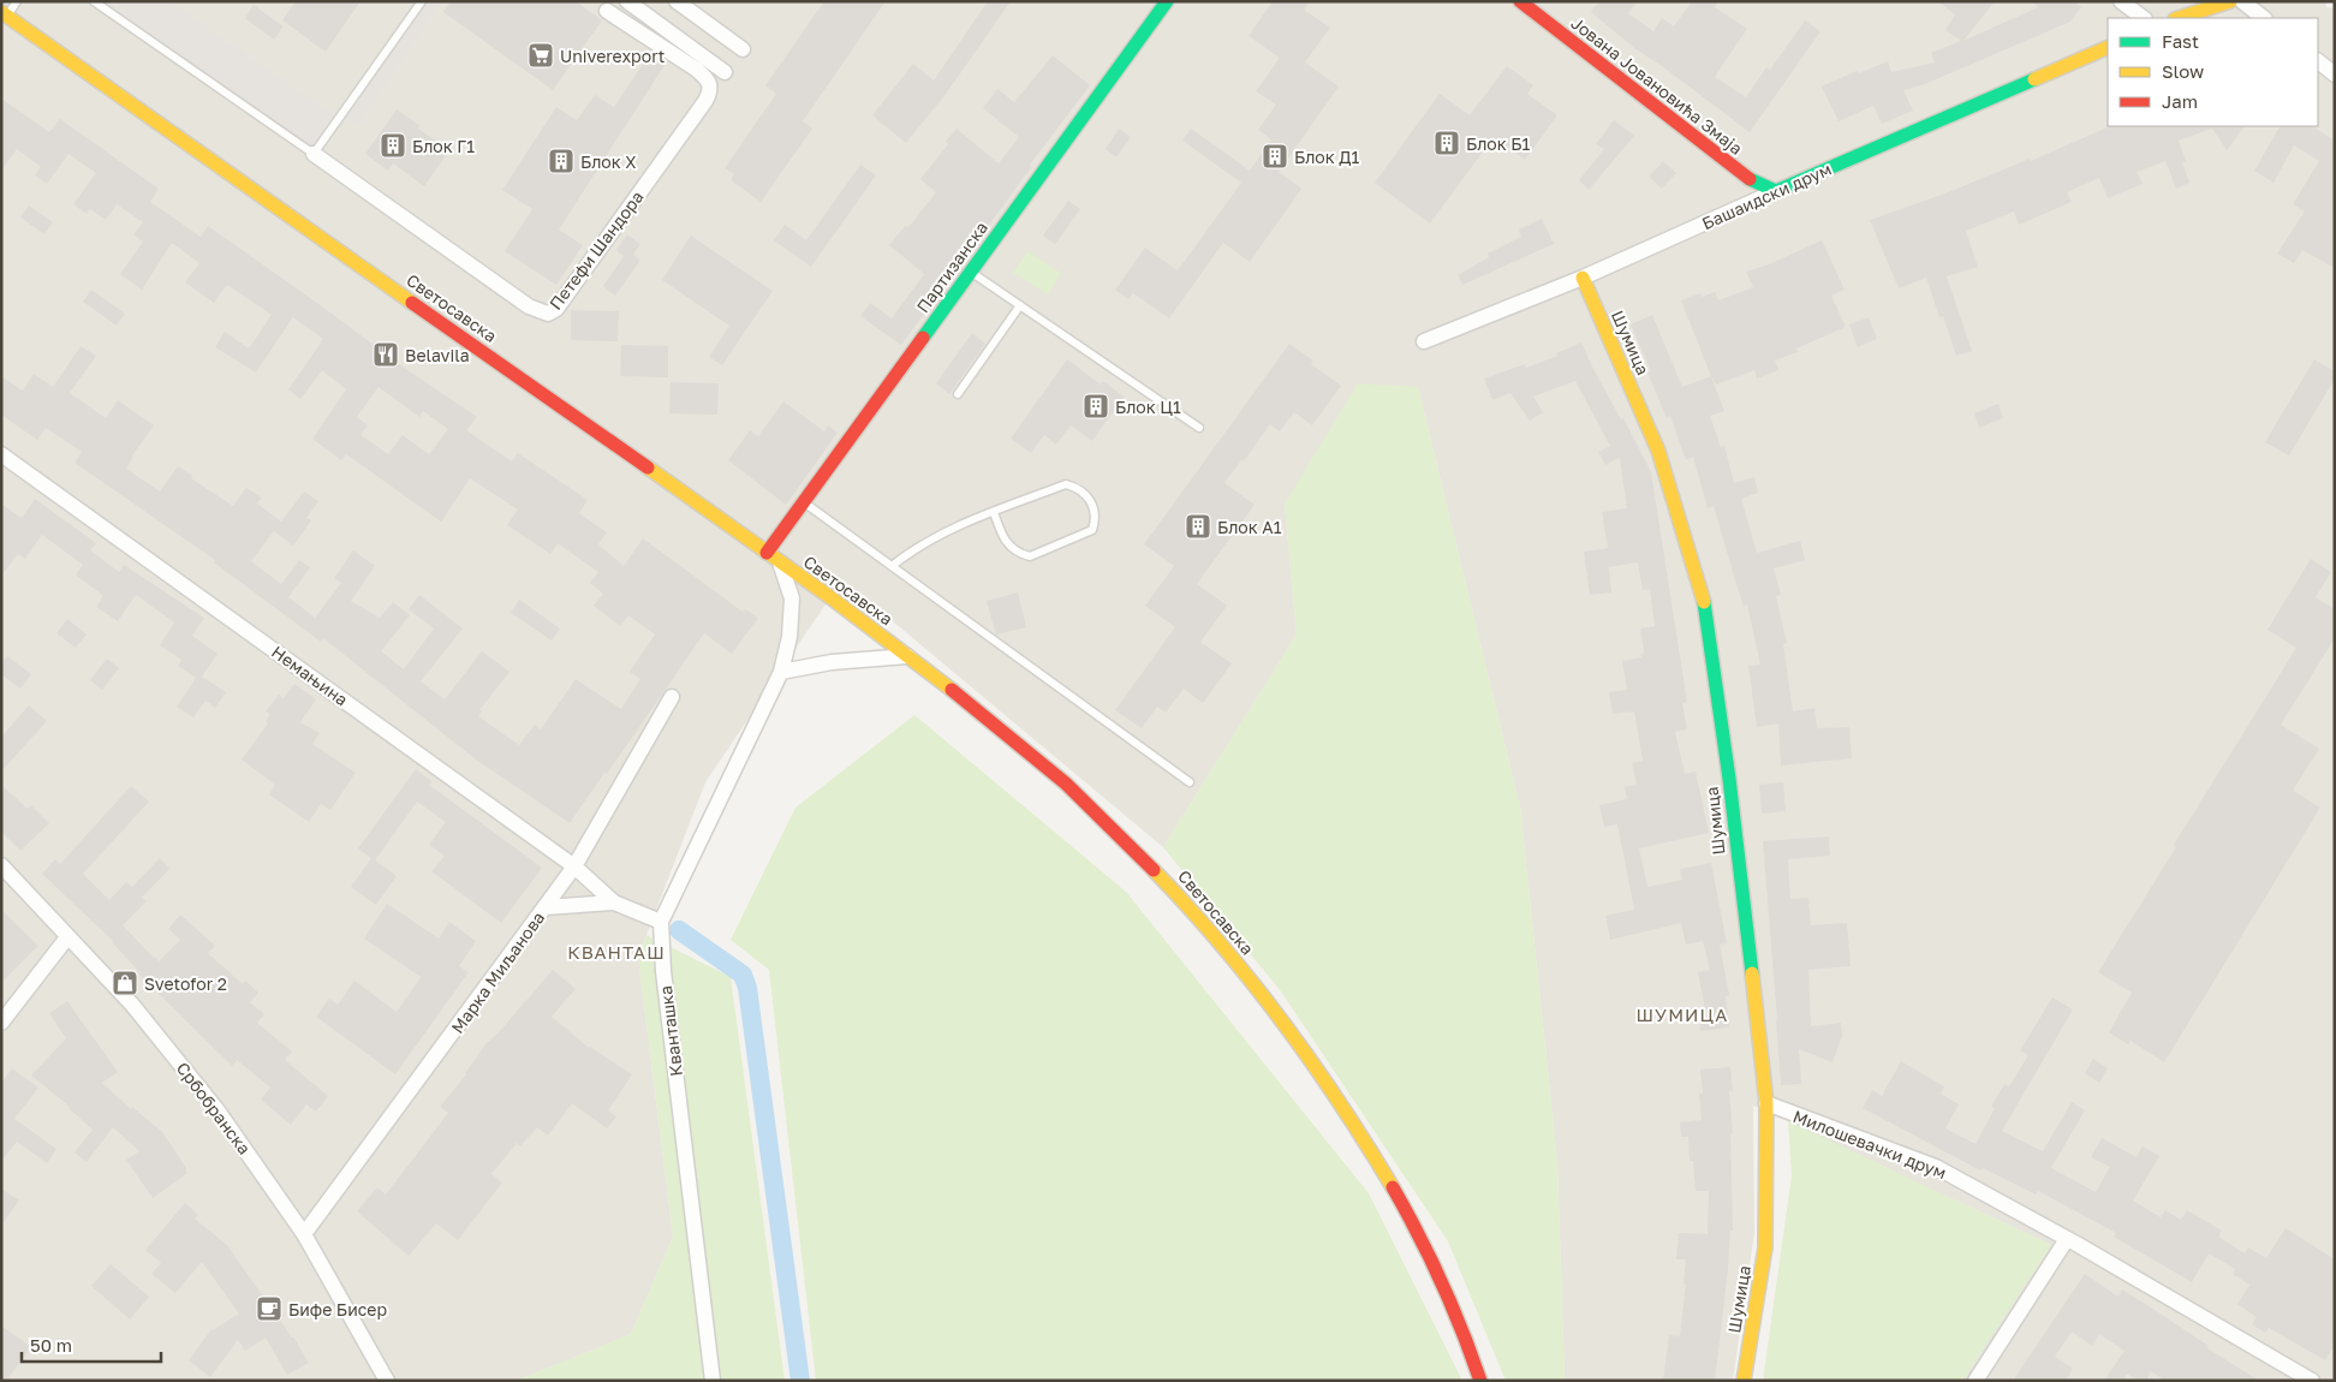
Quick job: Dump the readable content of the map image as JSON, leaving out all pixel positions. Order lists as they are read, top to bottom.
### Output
{
  "streets": {
    "street": [
      "Јована Јовановића Змаја",
      "Башаидски друм",
      "Петефи Шандора",
      "Партизанска",
      "Светосавска",
      "Шумица",
      "Немањина",
      "Марка Миљанова",
      "Кванташка",
      "Србобранска",
      "Милошевачки друм"
    ]
  },
  "crossings": [
    ["Јована Јовановића Змаја", "Башаидски друм"],
    ["Башаидски друм", "Шумица"],
    ["Партизанска", "Светосавска"],
    ["Светосавска", "Кванташка"],
    ["Шумица", "Милошевачки друм"],
    ["Немањина", "Марка Миљанова"],
    ["Немањина", "Кванташка"],
    ["Марка Миљанова", "Србобранска"]
  ],
  "districts": ["КВАНТАШ", "ШУМИЦА"],
  "places": {
    "supermarket": ["Univerexport"],
    "building": [
      "Блок Б1",
      "Блок Г1",
      "Блок Д1",
      "Блок Х",
      "Блок Ц1",
      "Блок А1"
    ],
    "restaurant": ["Belavila"],
    "shop": ["Svetofor 2"],
    "cafe": ["Бифе Бисер"]
  },
  "legend": ["Fast", "Slow", "Jam"],
  "scale_bar": "50 m"
}
